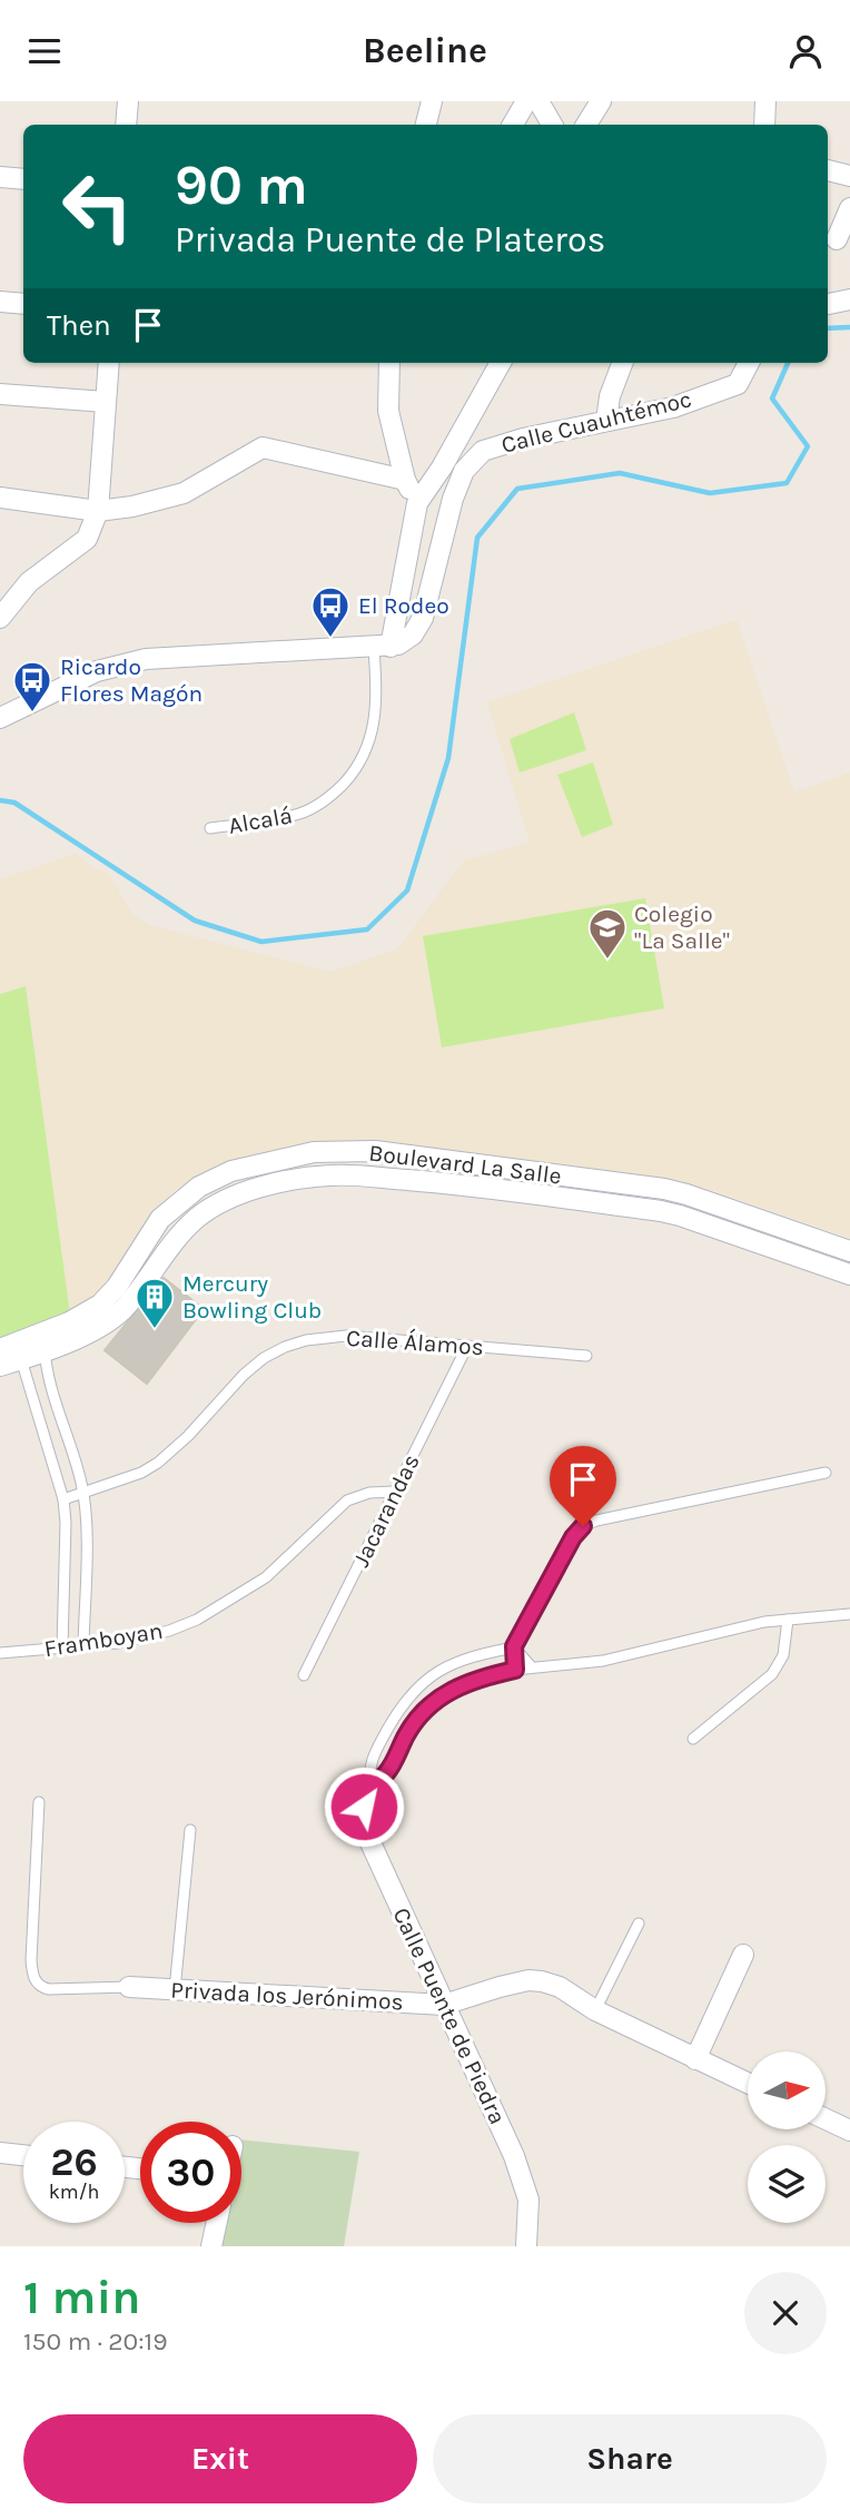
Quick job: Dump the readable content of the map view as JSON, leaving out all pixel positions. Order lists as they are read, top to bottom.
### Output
{
  "streets": {
    "street": [
      "Calle Cuauhtémoc",
      "Boulevard La Salle",
      "Privada los Jerónimos",
      "Calle Puente de Piedra"
    ],
    "lane": [
      "Alcalá",
      "Calle Álamos",
      "Jacarandas",
      "Framboyan"
    ]
  },
  "crossings": [
    ["Calle Cuauhtémoc", "Alcalá"],
    ["Calle Álamos", "Jacarandas"],
    ["Jacarandas", "Framboyan"],
    ["Privada los Jerónimos", "Calle Puente de Piedra"]
  ],
  "places": {
    "bus stop": ["El Rodeo", "Ricardo Flores Magón"],
    "school or university": ["Colegio \"La Salle\""],
    "building": ["Mercury Bowling Club"]
  },
  "north": "right",
  "page": {
    "header": "Beeline",
    "turn": ["90 m", "Privada Puente de Plateros"],
    "then": "Then",
    "speed": "26 km/h",
    "limit": "30",
    "heading": ["1 min", "150 m · 20:19"],
    "buttons": ["Exit", "Share"]
  }
}
